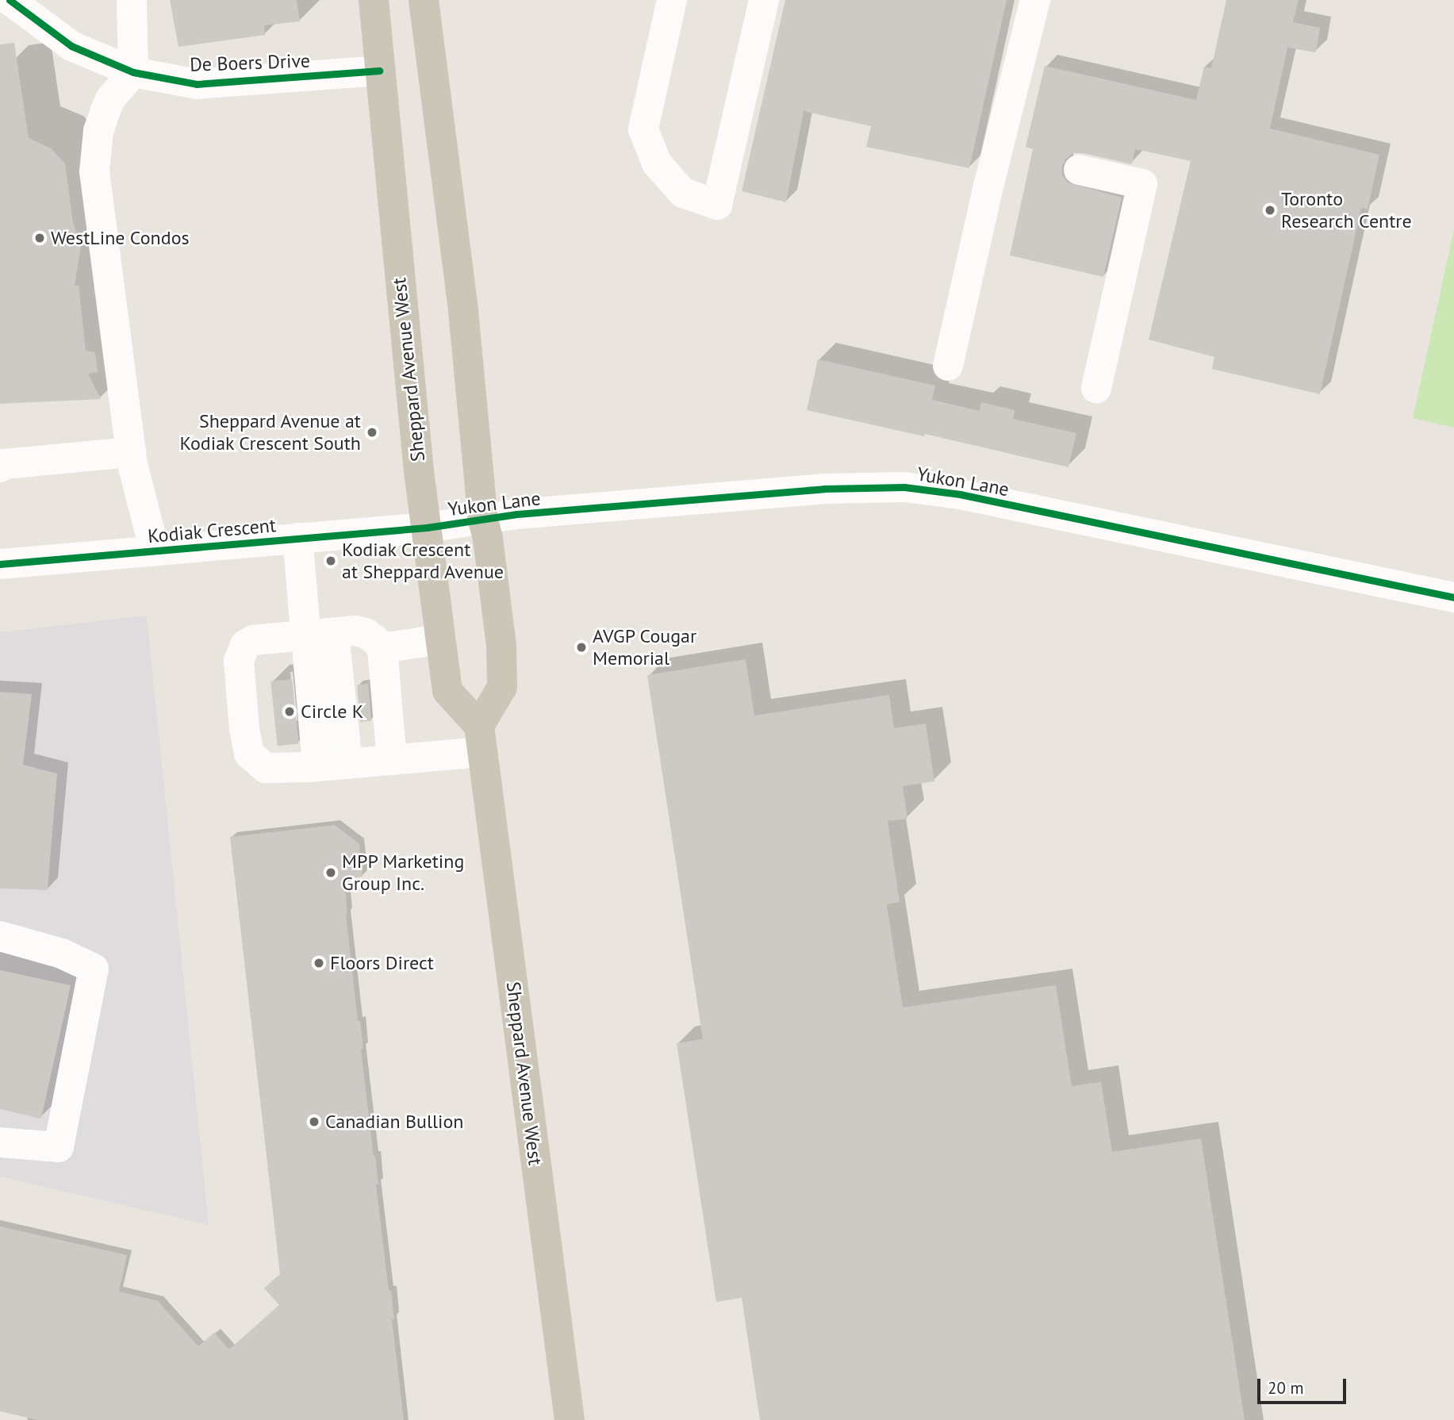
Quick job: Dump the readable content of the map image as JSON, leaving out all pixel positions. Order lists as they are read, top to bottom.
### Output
{
  "streets": {
    "main road": ["Sheppard Avenue West"],
    "street": ["De Boers Drive", "Yukon Lane", "Kodiak Crescent"]
  },
  "crossings": [
    ["De Boers Drive", "Sheppard Avenue West"],
    ["Sheppard Avenue West", "Yukon Lane"],
    ["Sheppard Avenue West", "Kodiak Crescent"],
    ["Yukon Lane", "Kodiak Crescent"]
  ],
  "places": [
    "Toronto Research Centre",
    "WestLine Condos",
    "Sheppard Avenue at Kodiak Crescent South",
    "Kodiak Crescent at Sheppard Avenue",
    "AVGP Cougar Memorial",
    "Circle K",
    "MPP Marketing Group Inc.",
    "Floors Direct",
    "Canadian Bullion"
  ],
  "scale_bar": "20 m"
}
